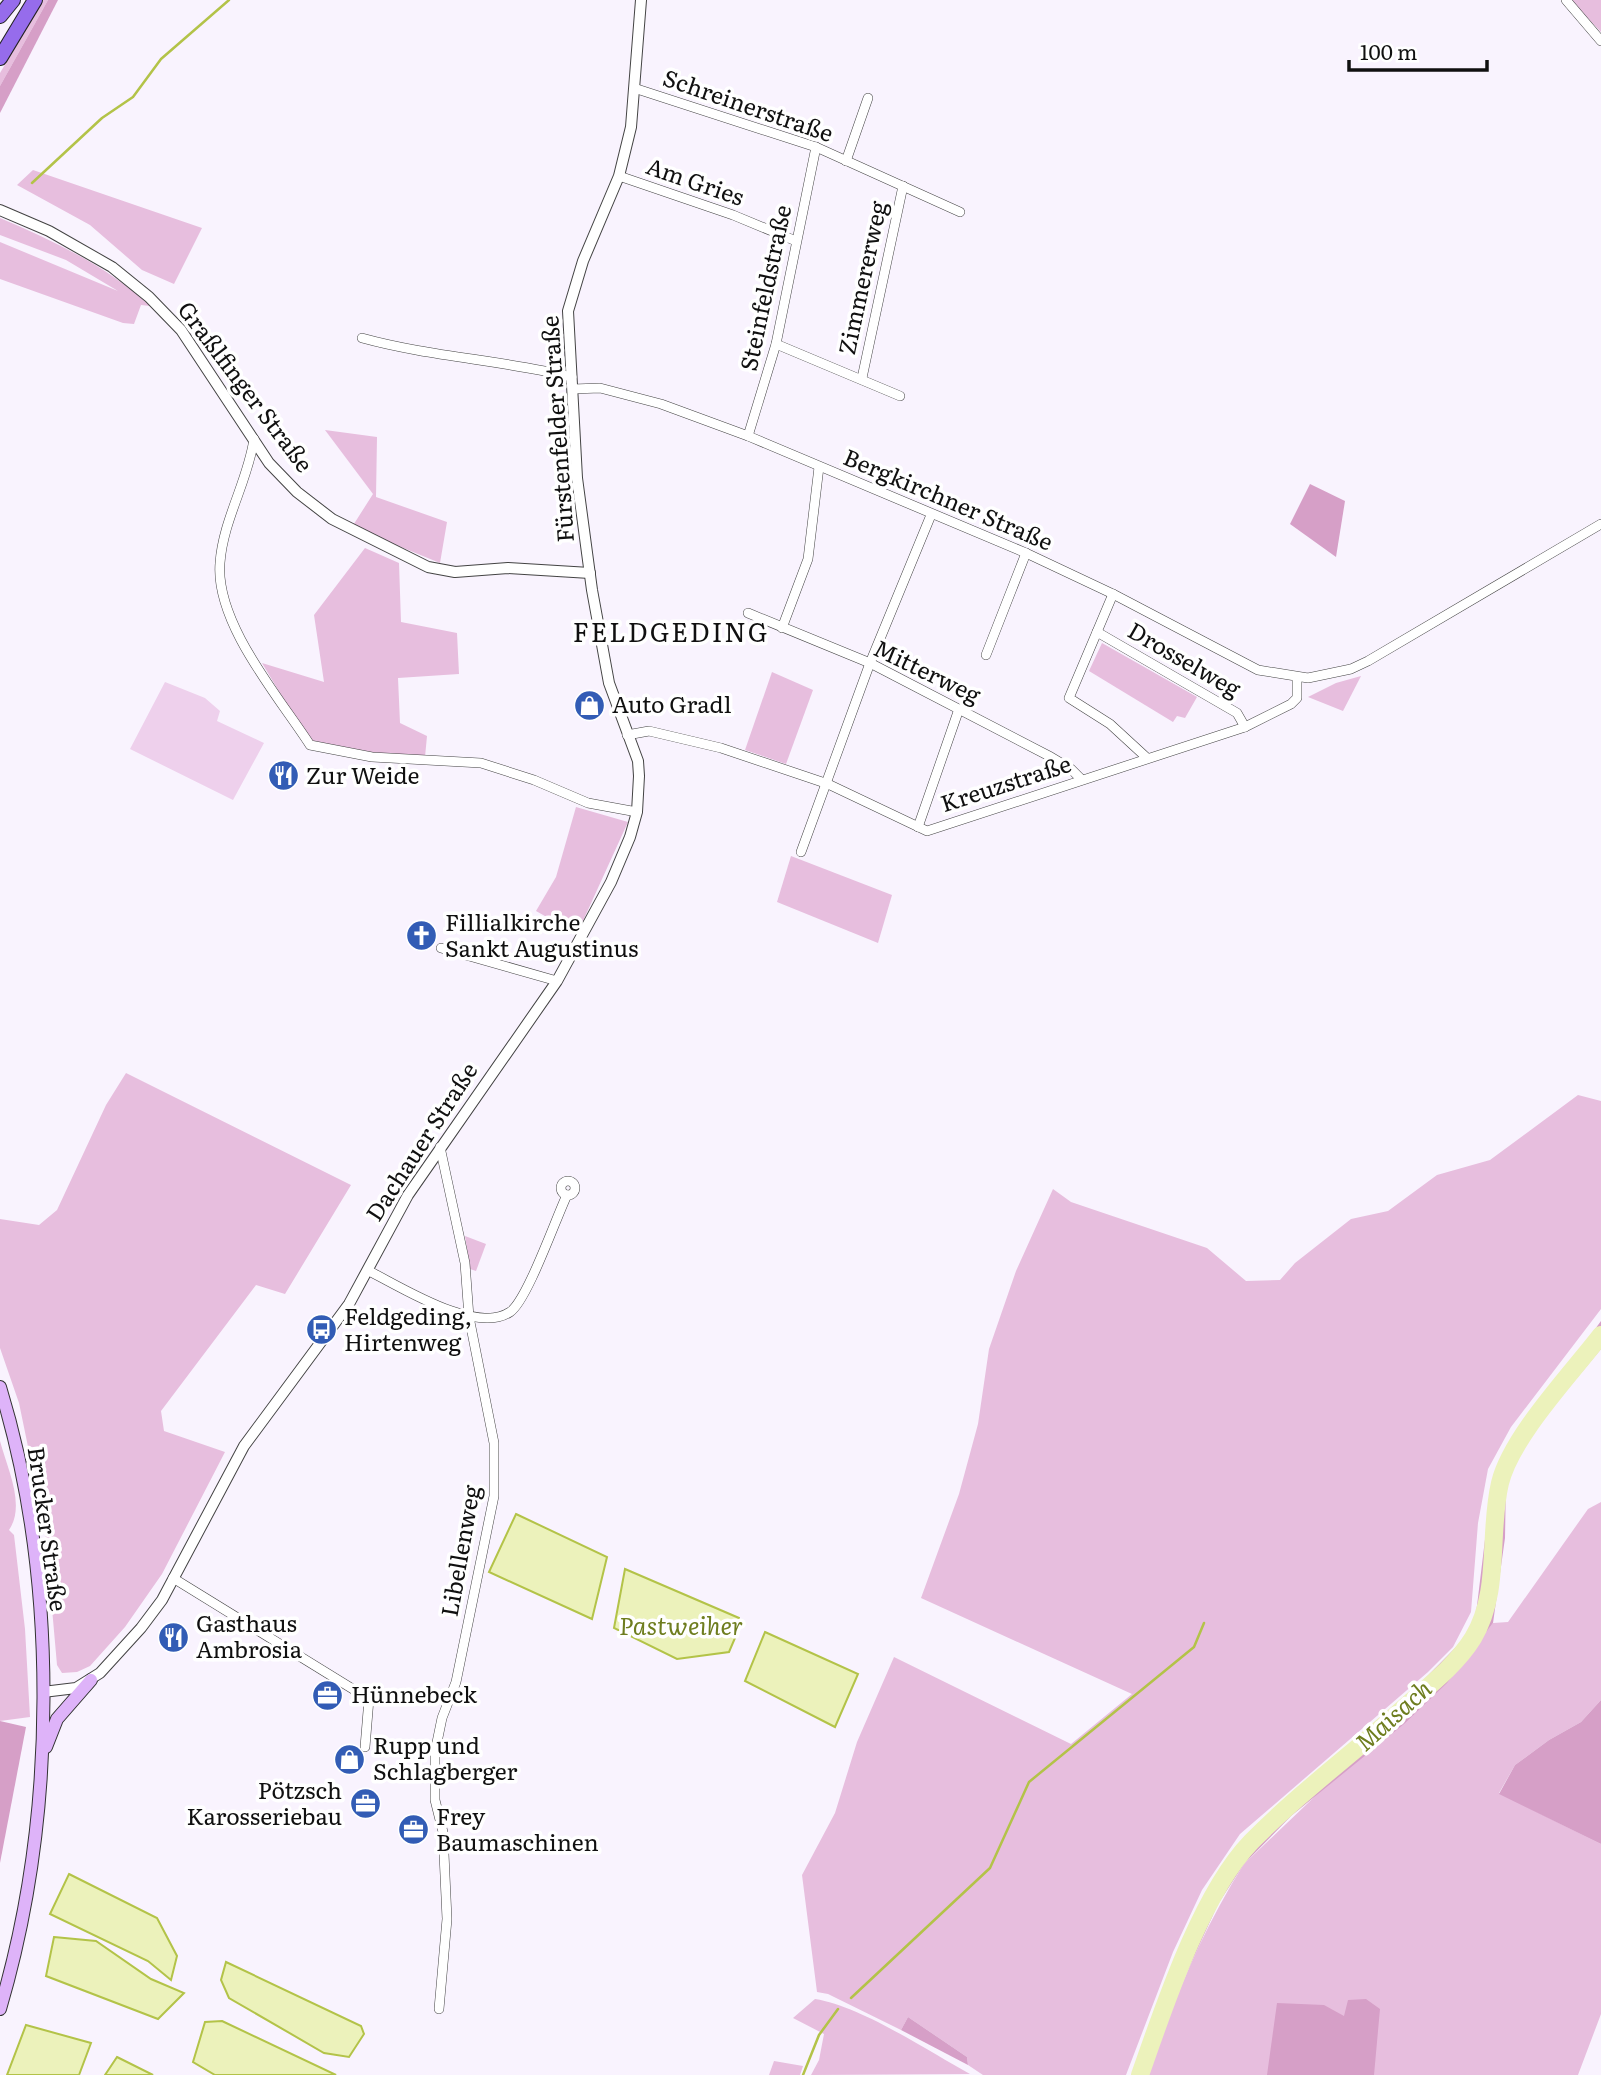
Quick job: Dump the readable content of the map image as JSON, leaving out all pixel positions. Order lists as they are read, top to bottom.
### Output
{
  "streets": {
    "main road": ["Brucker Straße"],
    "street": [
      "Schreinerstraße",
      "Am Gries",
      "Zimmererweg",
      "Steinfeldstraße",
      "Graßlfinger Straße",
      "Fürstenfelder Straße",
      "Bergkirchner Straße",
      "Drosselweg",
      "Mitterweg",
      "Kreuzstraße",
      "Dachauer Straße",
      "Libellenweg"
    ]
  },
  "crossings": [
    ["Schreinerstraße", "Zimmererweg"],
    ["Schreinerstraße", "Steinfeldstraße"],
    ["Schreinerstraße", "Fürstenfelder Straße"],
    ["Am Gries", "Steinfeldstraße"],
    ["Am Gries", "Fürstenfelder Straße"],
    ["Steinfeldstraße", "Bergkirchner Straße"],
    ["Graßlfinger Straße", "Fürstenfelder Straße"],
    ["Graßlfinger Straße", "Dachauer Straße"],
    ["Fürstenfelder Straße", "Bergkirchner Straße"],
    ["Fürstenfelder Straße", "Dachauer Straße"],
    ["Bergkirchner Straße", "Kreuzstraße"],
    ["Drosselweg", "Kreuzstraße"],
    ["Mitterweg", "Kreuzstraße"],
    ["Kreuzstraße", "Dachauer Straße"],
    ["Dachauer Straße", "Brucker Straße"],
    ["Dachauer Straße", "Libellenweg"]
  ],
  "districts": ["FELDGEDING"],
  "water": ["Pastweiher", "Maisach"],
  "places": {
    "shop": ["Auto Gradl", "Rupp und Schlagberger"],
    "restaurant": ["Zur Weide", "Gasthaus Ambrosia"],
    "church": ["Fillialkirche Sankt Augustinus"],
    "bus stop": ["Feldgeding, Hirtenweg"],
    "office": ["Hünnebeck", "Pötzsch Karosseriebau", "Frey Baumaschinen"]
  },
  "scale_bar": "100 m"
}
